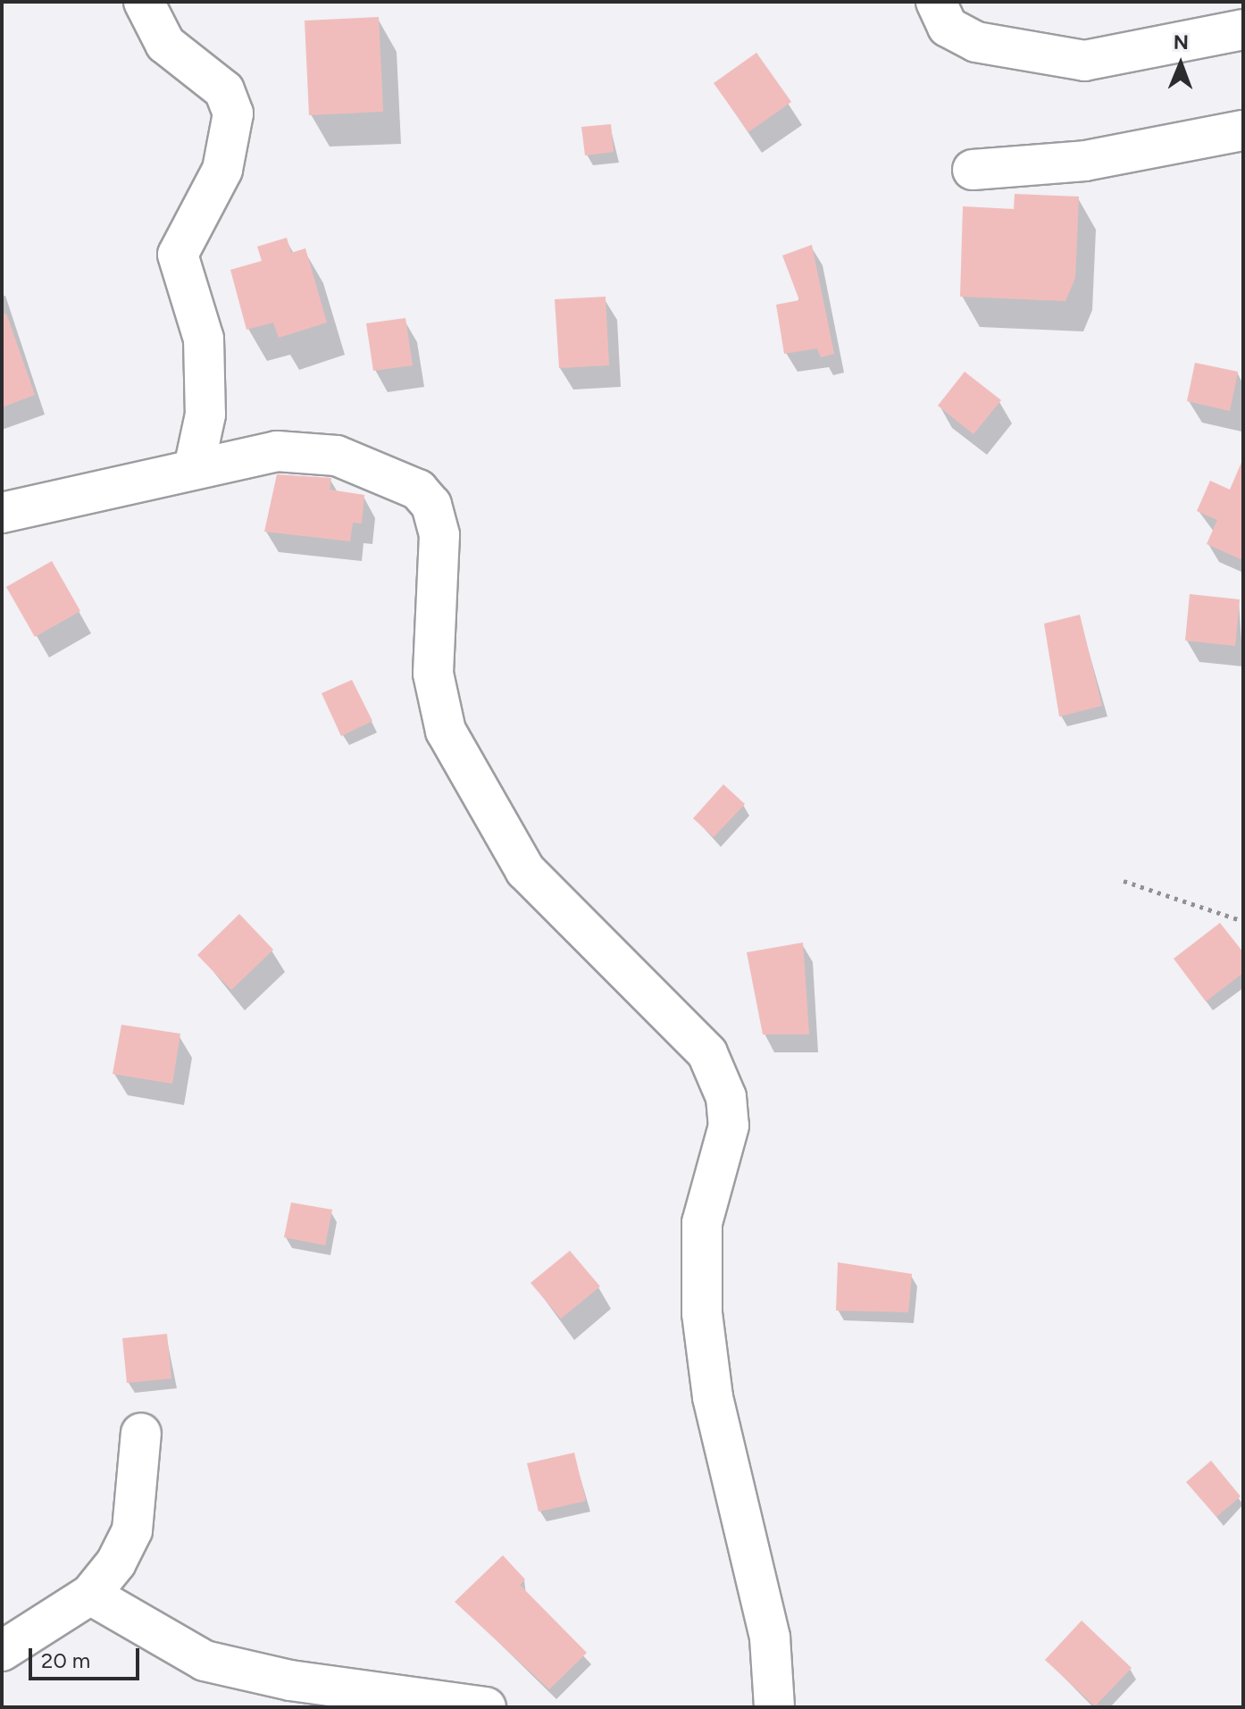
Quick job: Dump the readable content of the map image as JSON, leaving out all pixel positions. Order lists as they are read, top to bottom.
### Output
{
  "scale_bar": "20 m",
  "north": "top"
}
